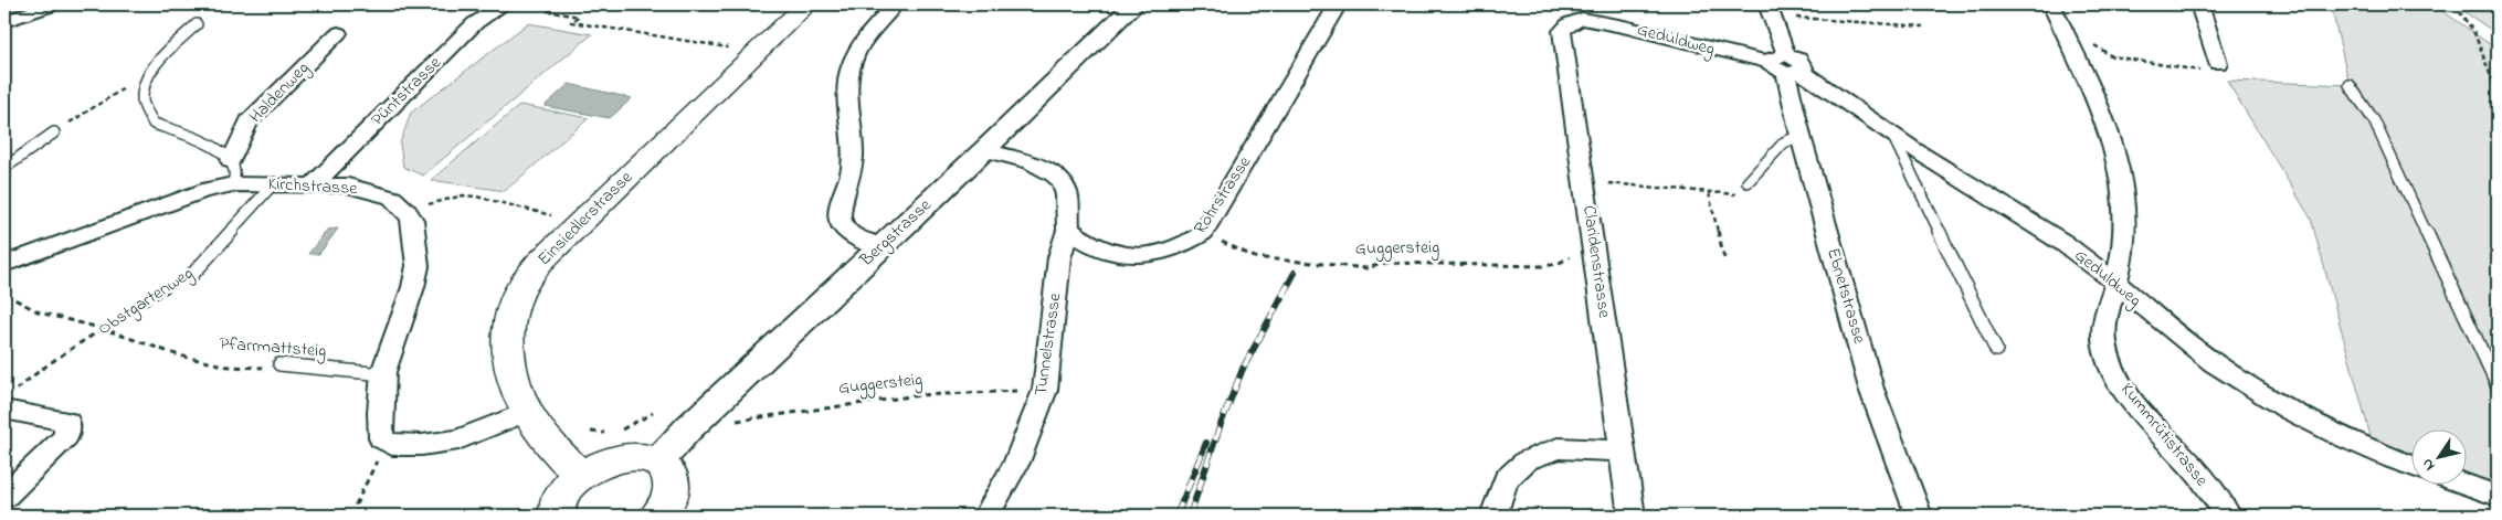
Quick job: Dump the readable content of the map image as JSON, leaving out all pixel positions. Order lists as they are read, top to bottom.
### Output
{
  "streets": {
    "main road": ["Einsiedlerstrasse"],
    "street": [
      "Geduldweg",
      "Püntstrasse",
      "Haldenweg",
      "Kirchstrasse",
      "Rohrstrasse",
      "Bergstrasse",
      "Claridenstrasse",
      "Ebnetstrasse",
      "Tunnelstrasse",
      "Kummrütistrasse"
    ],
    "lane": ["Obstgartenweg", "Pfarrmattsteig"],
    "path": ["Guggersteig"]
  },
  "crossings": [
    ["Geduldweg", "Claridenstrasse"],
    ["Geduldweg", "Ebnetstrasse"],
    ["Geduldweg", "Kummrütistrasse"],
    ["Püntstrasse", "Kirchstrasse"],
    ["Kirchstrasse", "Obstgartenweg"],
    ["Rohrstrasse", "Guggersteig"],
    ["Rohrstrasse", "Tunnelstrasse"],
    ["Guggersteig", "Claridenstrasse"],
    ["Guggersteig", "Tunnelstrasse"],
    ["Obstgartenweg", "Pfarrmattsteig"]
  ],
  "north": "bottom left"
}
